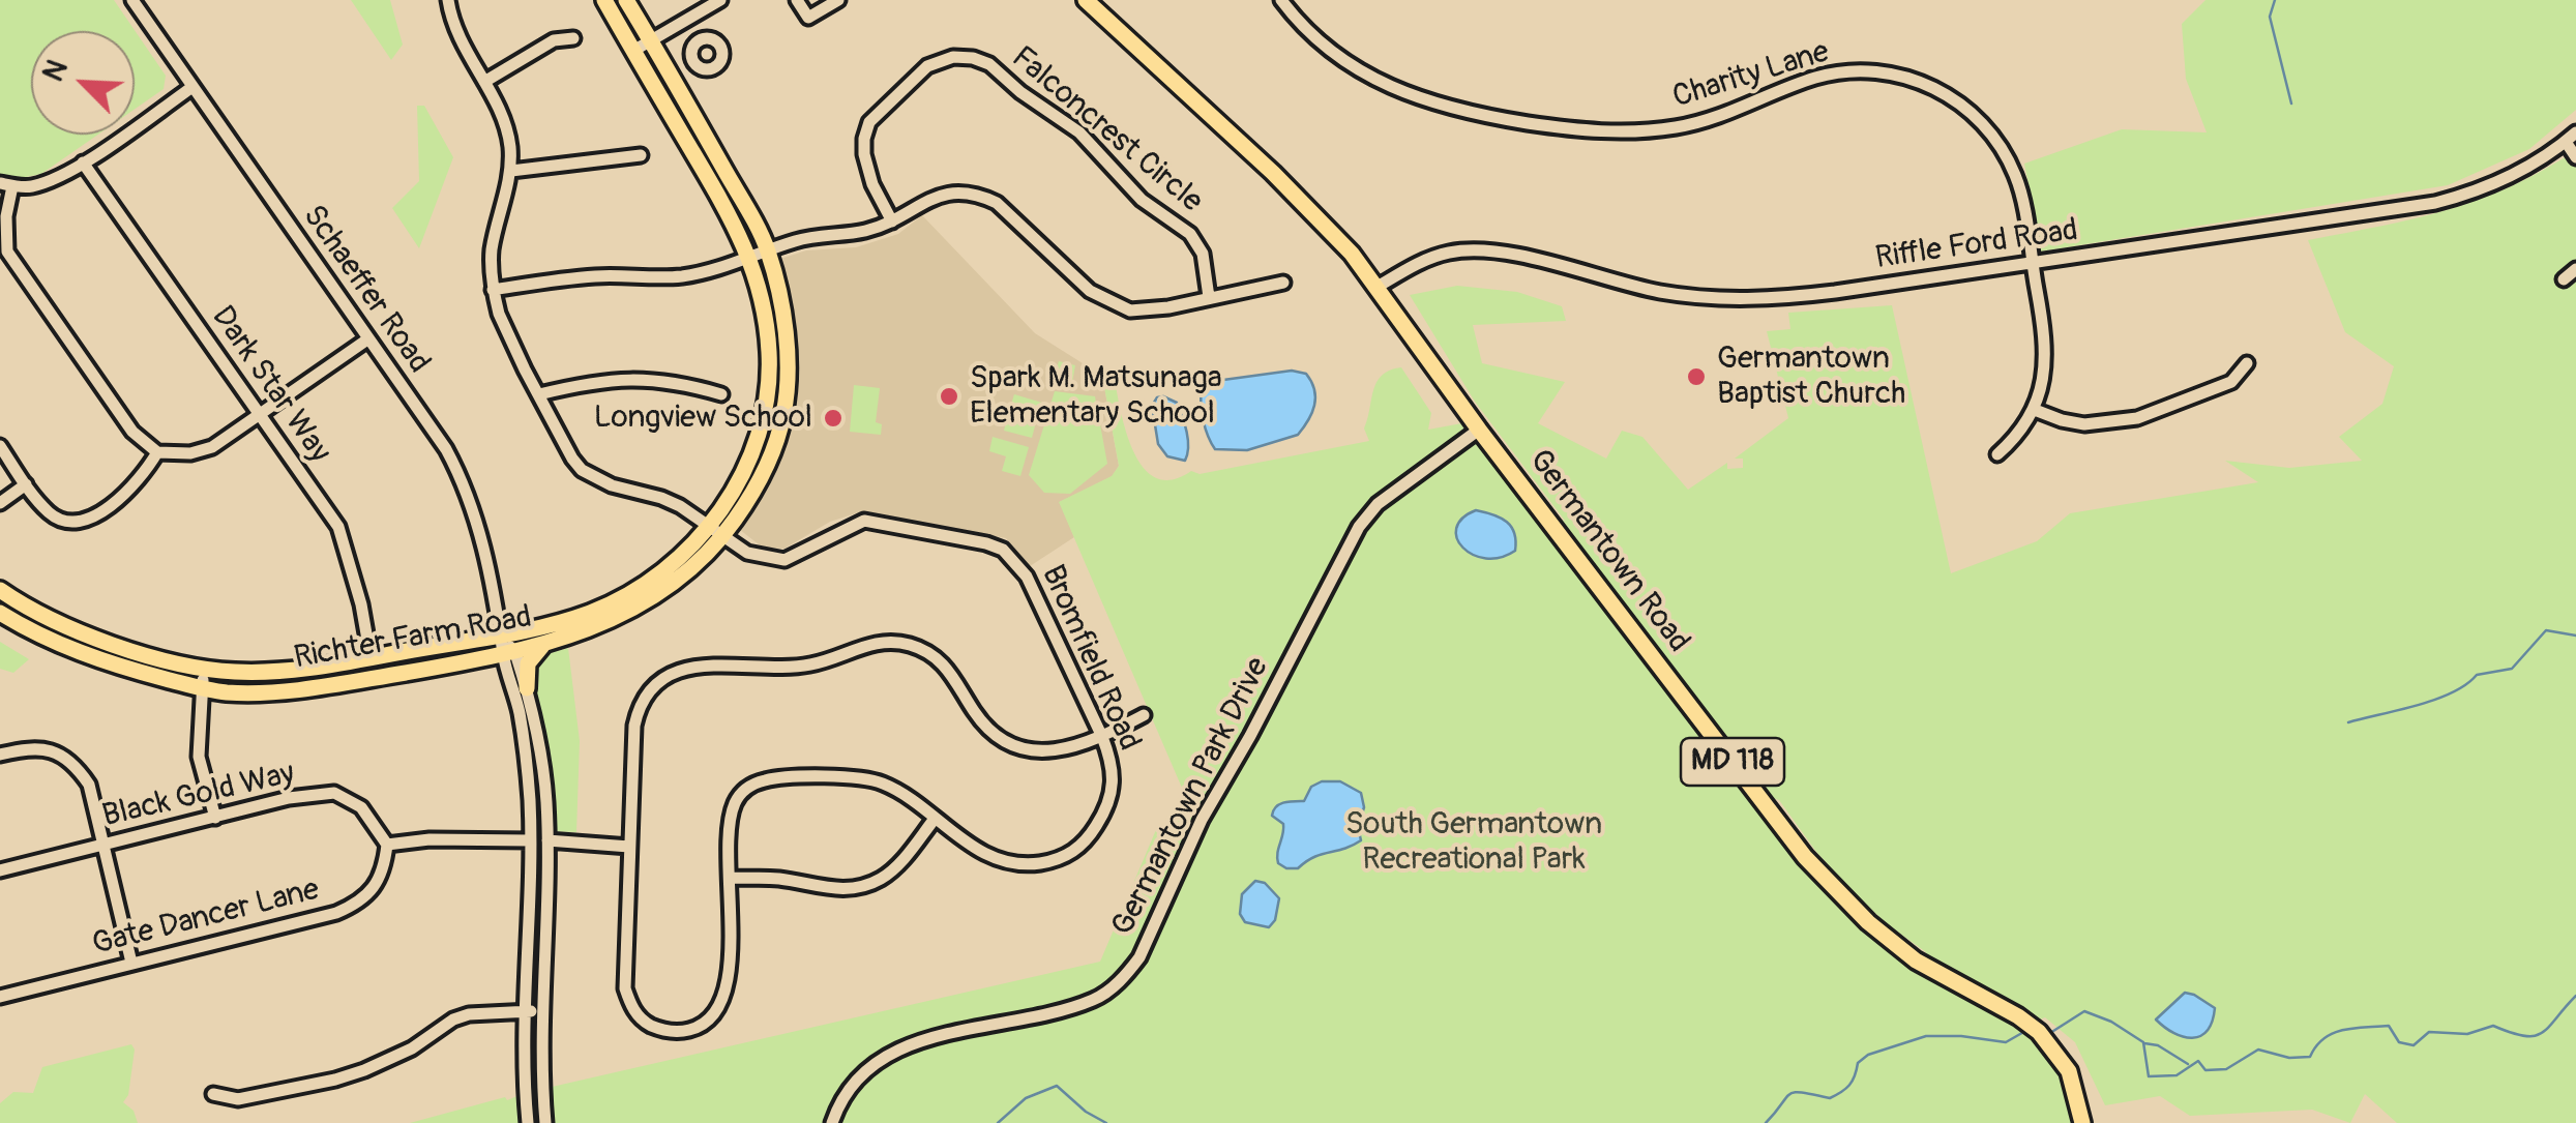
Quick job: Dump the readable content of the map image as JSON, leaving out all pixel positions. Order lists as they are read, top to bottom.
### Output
{
  "streets": {
    "main road": ["Germantown Road", "Richter Farm Road", "MD 118"],
    "street": [
      "Charity Lane",
      "Falconcrest Circle",
      "Riffle Ford Road",
      "Schaeffer Road",
      "Dark Star Way",
      "Bromfield Road",
      "Black Gold Way",
      "Germantown Park Drive",
      "Gate Dancer Lane"
    ]
  },
  "crossings": [
    ["Charity Lane", "Riffle Ford Road"],
    ["Riffle Ford Road", "Germantown Road"],
    ["Schaeffer Road", "Richter Farm Road"],
    ["Dark Star Way", "Richter Farm Road"],
    ["Germantown Road", "Germantown Park Drive"],
    ["Richter Farm Road", "Bromfield Road"],
    ["Black Gold Way", "Gate Dancer Lane"]
  ],
  "parks": ["South Germantown Recreational Park"],
  "places": ["Germantown Baptist Church", "Spark M. Matsunaga Elementary School", "Longview School"],
  "north": "top left"
}
